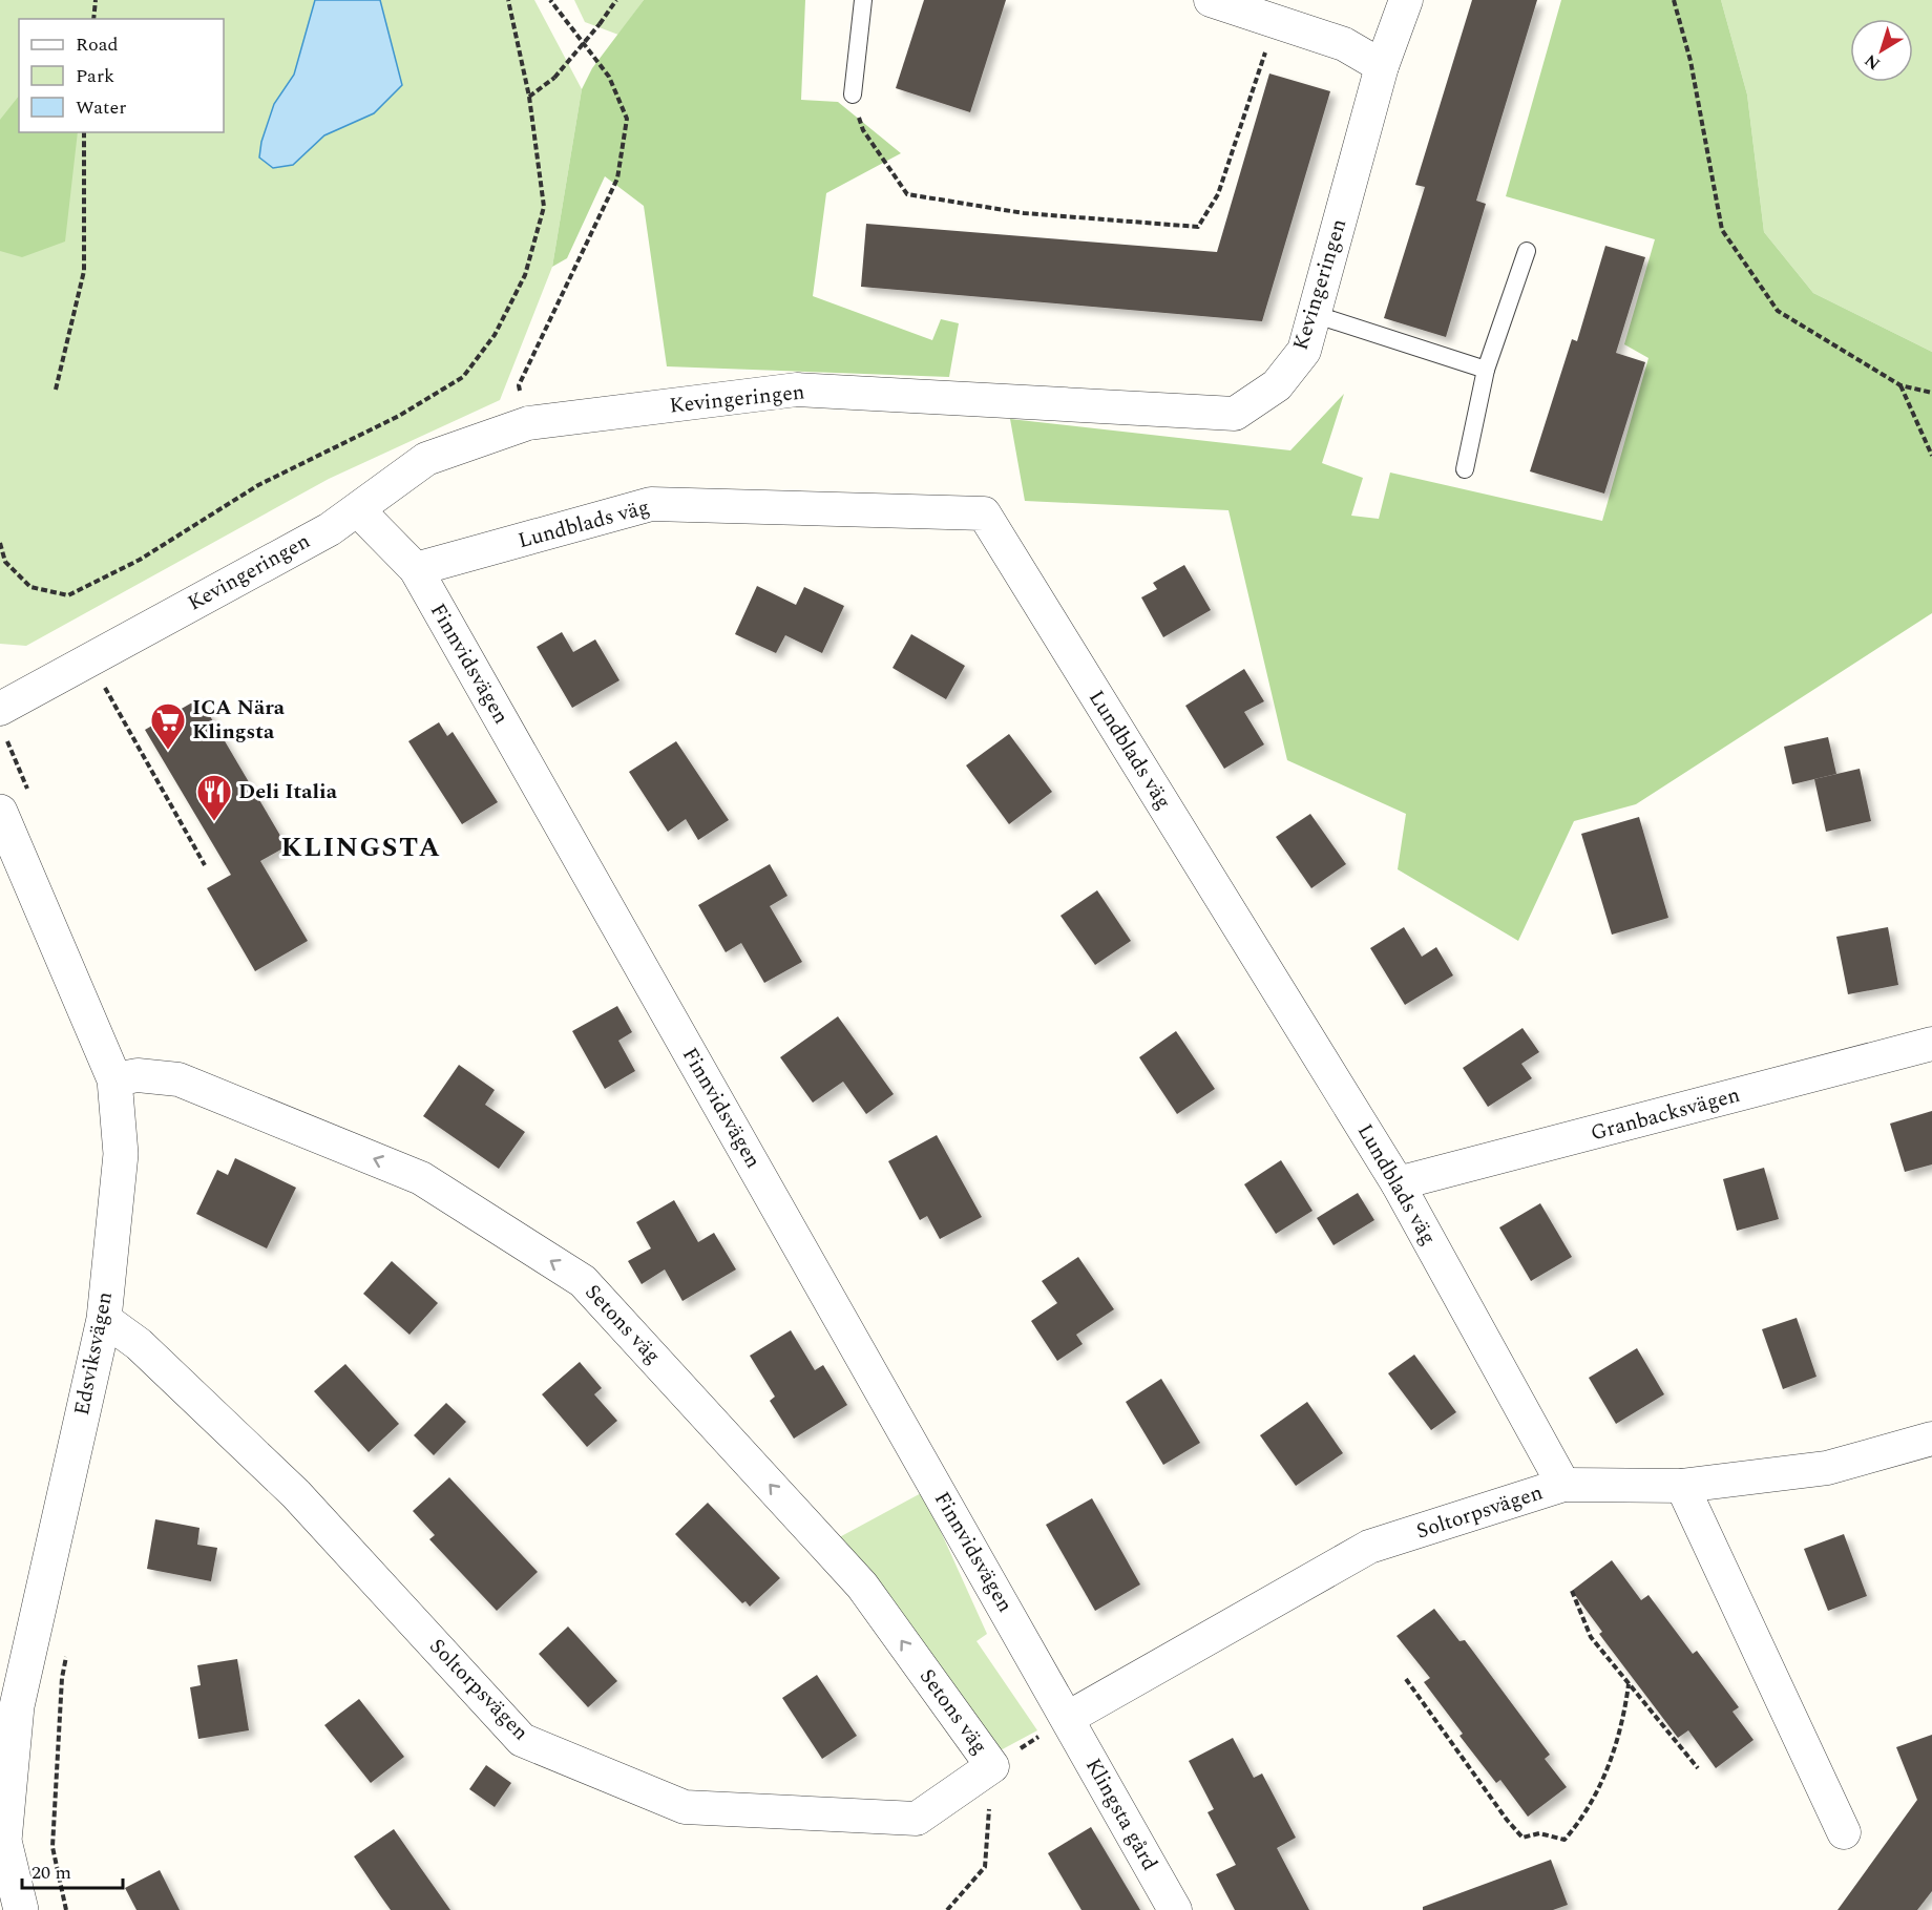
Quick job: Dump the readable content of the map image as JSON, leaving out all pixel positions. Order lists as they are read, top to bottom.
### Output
{
  "streets": {
    "street": [
      "Kevingeringen",
      "Lundblads väg",
      "Finnvidsvägen",
      "Granbacksvägen",
      "Setons väg",
      "Edsviksvägen",
      "Soltorpsvägen",
      "Klingsta gård"
    ]
  },
  "crossings": [
    ["Kevingeringen", "Finnvidsvägen"],
    ["Lundblads väg", "Finnvidsvägen"],
    ["Lundblads väg", "Granbacksvägen"],
    ["Lundblads väg", "Soltorpsvägen"],
    ["Finnvidsvägen", "Soltorpsvägen"],
    ["Finnvidsvägen", "Klingsta gård"],
    ["Setons väg", "Edsviksvägen"],
    ["Setons väg", "Soltorpsvägen"],
    ["Edsviksvägen", "Soltorpsvägen"],
    ["Soltorpsvägen", "Klingsta gård"]
  ],
  "one_way": ["Setons väg"],
  "districts": ["KLINGSTA"],
  "places": {
    "supermarket": ["ICA Nära Klingsta"],
    "restaurant": ["Deli Italia"]
  },
  "legend": ["Road", "Park", "Water"],
  "scale_bar": "20 m",
  "north": "bottom left"
}
